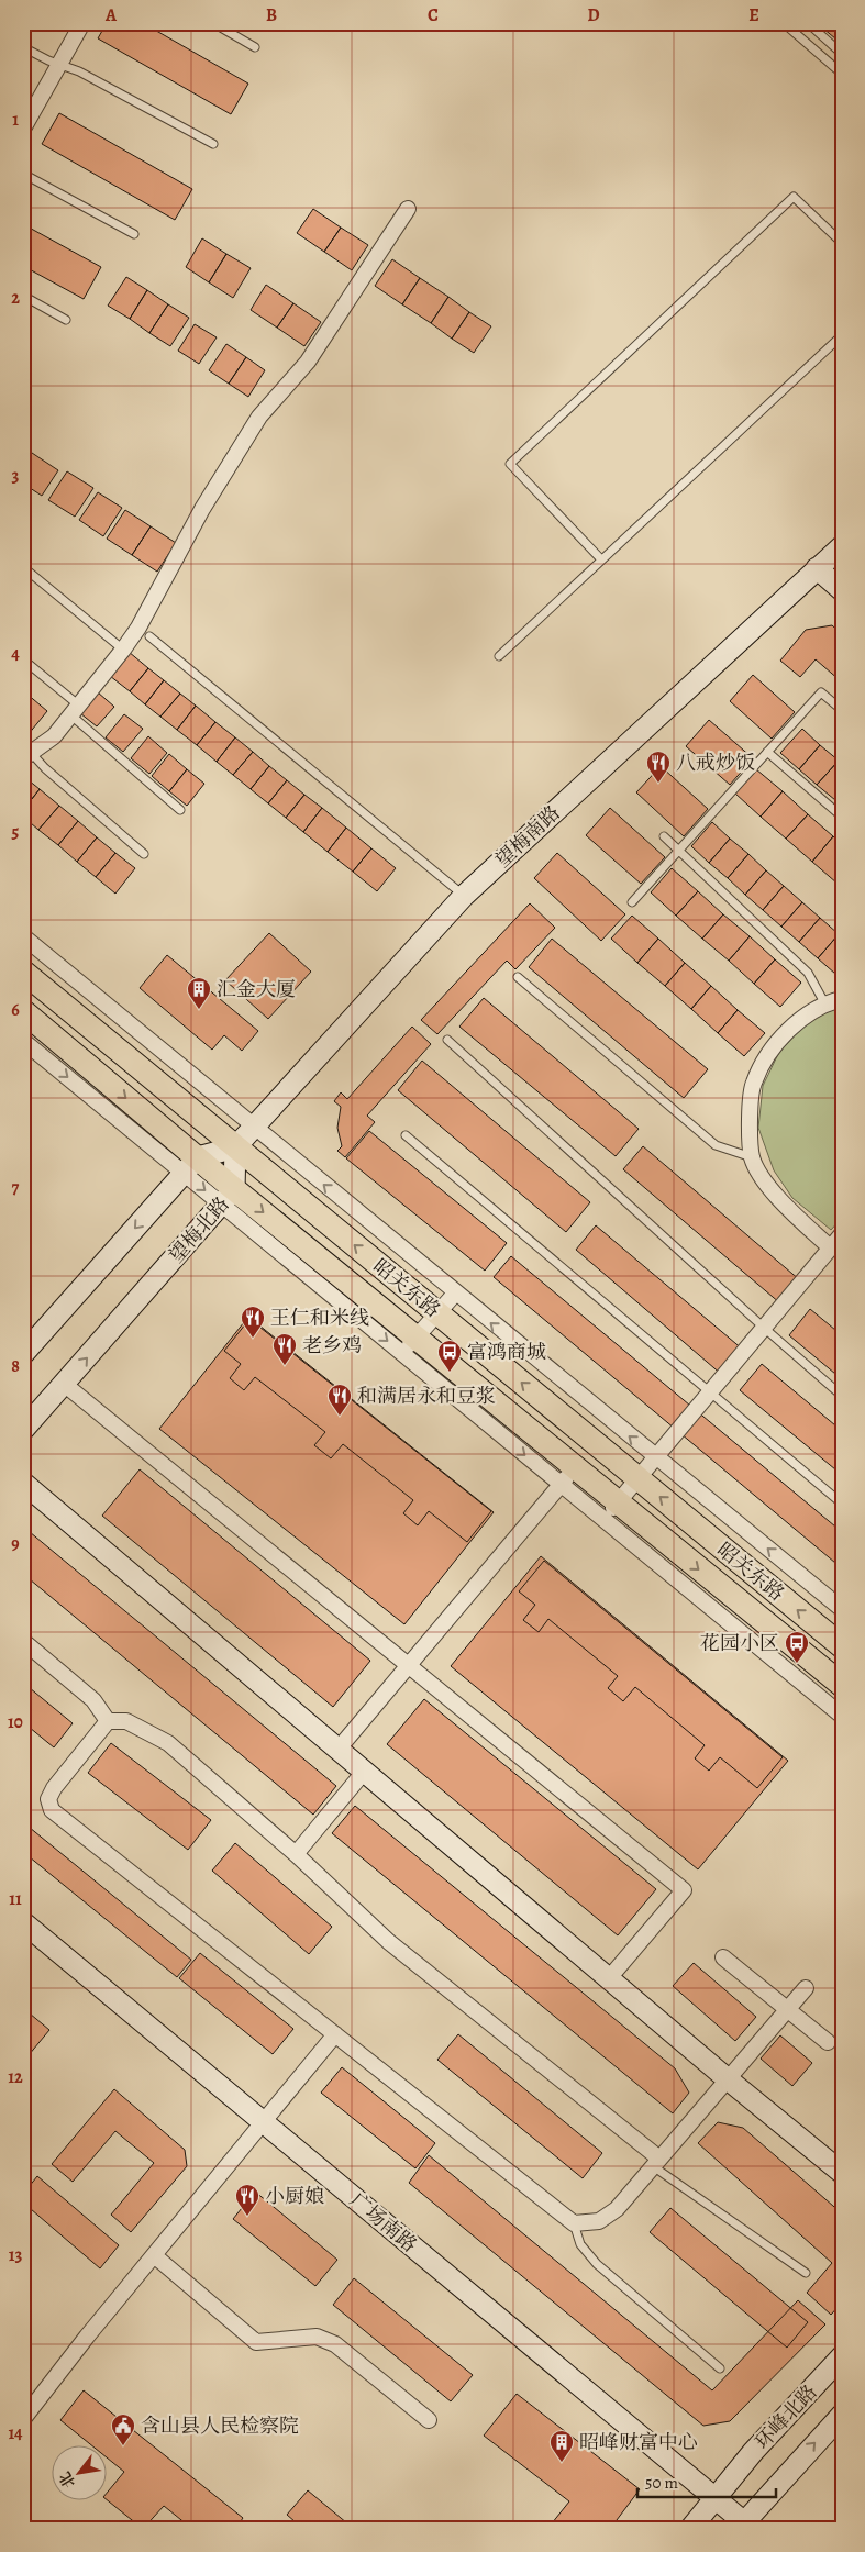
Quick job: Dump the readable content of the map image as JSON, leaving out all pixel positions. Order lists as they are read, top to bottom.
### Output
{
  "streets": {
    "main road": ["昭关东路"],
    "street": [
      "望梅南路",
      "望梅北路",
      "广场南路",
      "环峰北路"
    ]
  },
  "crossings": [
    ["望梅南路", "望梅北路"],
    ["望梅南路", "昭关东路"],
    ["望梅北路", "昭关东路"],
    ["广场南路", "环峰北路"]
  ],
  "places": {
    "restaurant": [
      "八戒炒饭",
      "王仁和米线",
      "老乡鸡",
      "和满居永和豆浆",
      "小厨娘"
    ],
    "building": ["汇金大厦", "昭峰财富中心"],
    "bus stop": ["富鸿商城", "花园小区"],
    "public building": ["含山县人民检察院"]
  },
  "scale_bar": "50 m",
  "north": "bottom left",
  "grid": {
    "columns": [
      "A",
      "B",
      "C",
      "D",
      "E"
    ],
    "rows": [
      "1",
      "2",
      "3",
      "4",
      "5",
      "6",
      "7",
      "8",
      "9",
      "10",
      "11",
      "12",
      "13",
      "14"
    ]
  }
}
